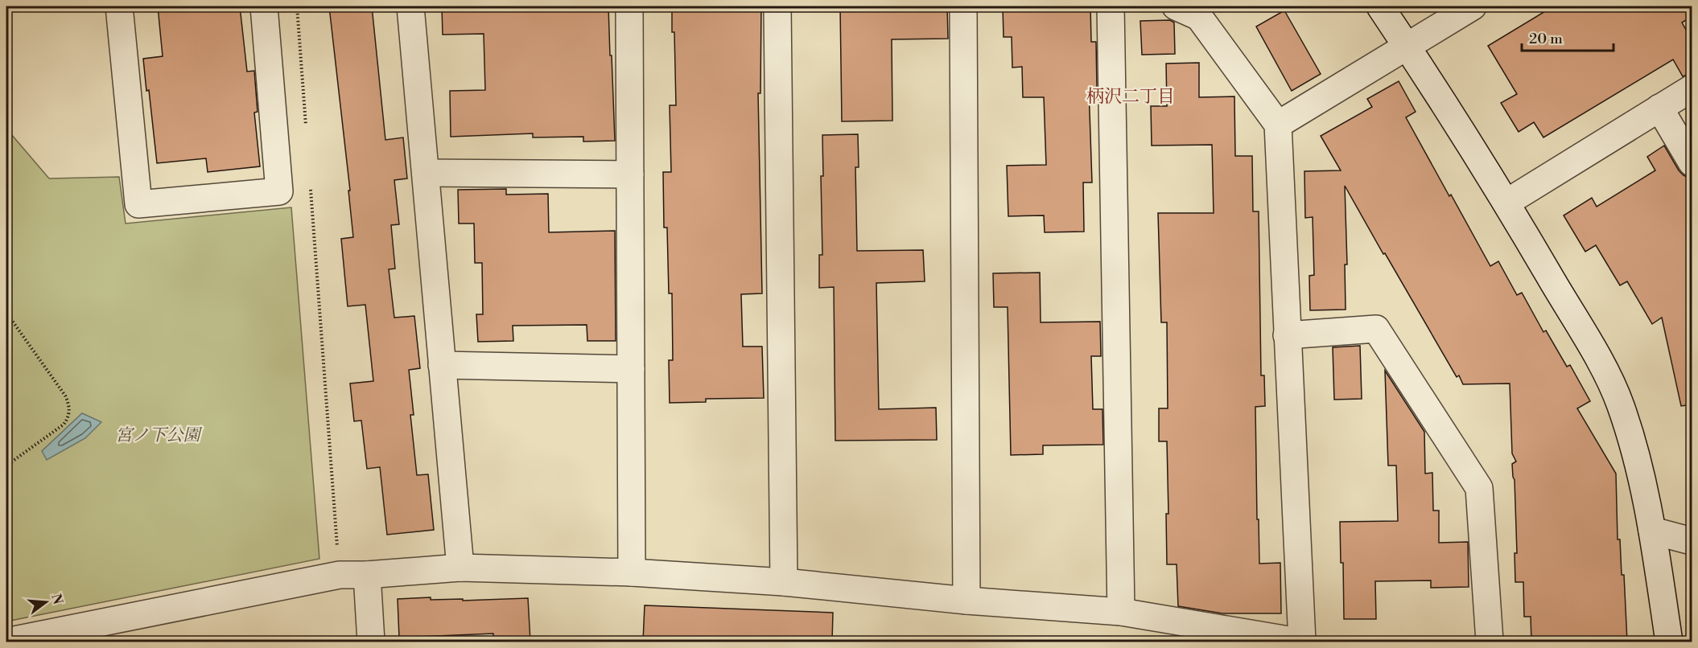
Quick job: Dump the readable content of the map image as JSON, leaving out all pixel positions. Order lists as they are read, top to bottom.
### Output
{
  "districts": ["柄沢二丁目"],
  "parks": ["宮ノ下公園"],
  "scale_bar": "20 m",
  "north": "right"
}
